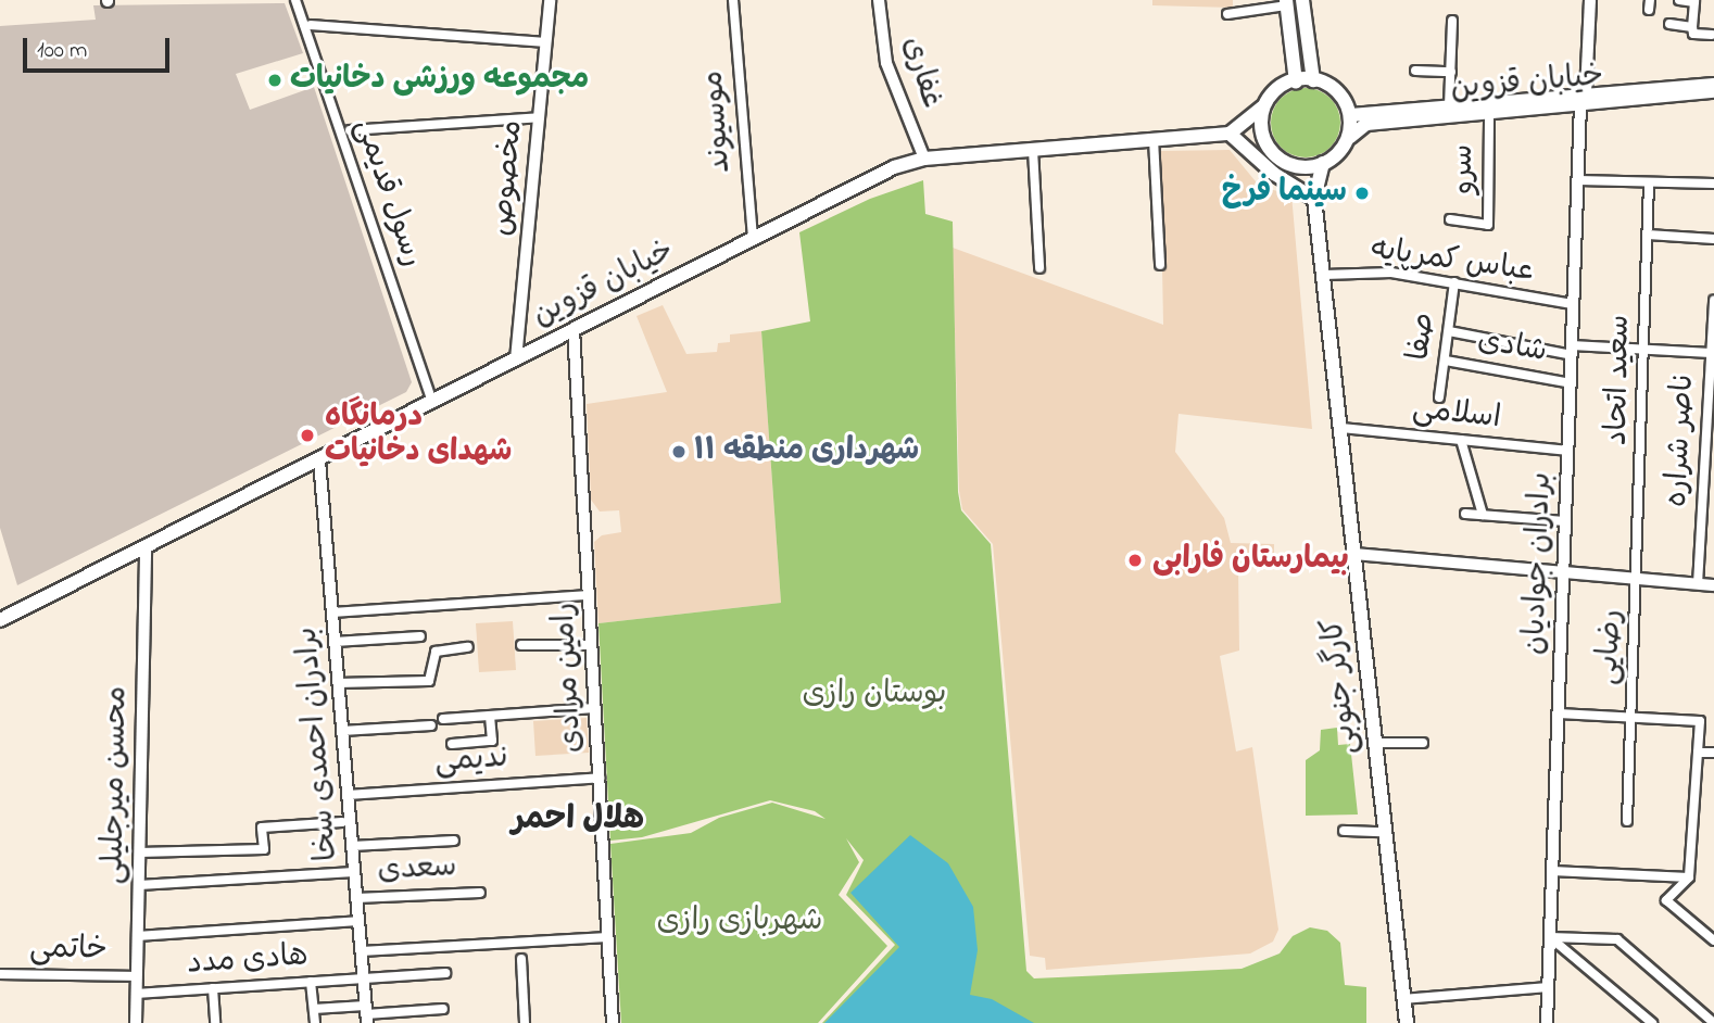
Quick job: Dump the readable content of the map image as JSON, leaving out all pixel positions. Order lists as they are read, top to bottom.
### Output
{
  "streets": {
    "main road": ["خیابان قزوین", "کارگر جنوبی"],
    "street": [
      "غفاری",
      "موسیوند",
      "سرو",
      "مخصوص",
      "رسول قدیمی",
      "عباس کمرپایه",
      "صفا",
      "شادی",
      "سعید اتحاد",
      "اسلامی",
      "ناصر شراره",
      "برادران جوادیان",
      "رضایی",
      "رامین مرادی",
      "برادران احمدی سخا",
      "ندیمی",
      "محسن میرجلیلی",
      "سعدی",
      "خاتمی",
      "هادی مدد"
    ]
  },
  "crossings": [
    ["غفاری", "خیابان قزوین"],
    ["خیابان قزوین", "موسیوند"],
    ["خیابان قزوین", "سرو"],
    ["خیابان قزوین", "مخصوص"],
    ["خیابان قزوین", "رسول قدیمی"],
    ["خیابان قزوین", "برادران جوادیان"],
    ["خیابان قزوین", "رامین مرادی"],
    ["خیابان قزوین", "کارگر جنوبی"],
    ["خیابان قزوین", "برادران احمدی سخا"],
    ["خیابان قزوین", "محسن میرجلیلی"],
    ["عباس کمرپایه", "صفا"],
    ["عباس کمرپایه", "برادران جوادیان"],
    ["عباس کمرپایه", "کارگر جنوبی"],
    ["صفا", "شادی"],
    ["شادی", "برادران جوادیان"],
    ["سعید اتحاد", "رضایی"],
    ["اسلامی", "برادران جوادیان"],
    ["اسلامی", "کارگر جنوبی"],
    ["رامین مرادی", "ندیمی"],
    ["برادران احمدی سخا", "ندیمی"],
    ["برادران احمدی سخا", "سعدی"],
    ["برادران احمدی سخا", "هادی مدد"],
    ["محسن میرجلیلی", "خاتمی"],
    ["محسن میرجلیلی", "هادی مدد"]
  ],
  "districts": ["هلال احمر"],
  "parks": ["بوستان رازی", "شهربازی رازی"],
  "places": [
    "مجموعه ورزشی دخانیات",
    "سینما فرخ",
    "درمانگاه شهدای دخانیات",
    "شهرداری منطقه ۱۱",
    "بیمارستان فارابی"
  ],
  "scale_bar": "100 m"
}
